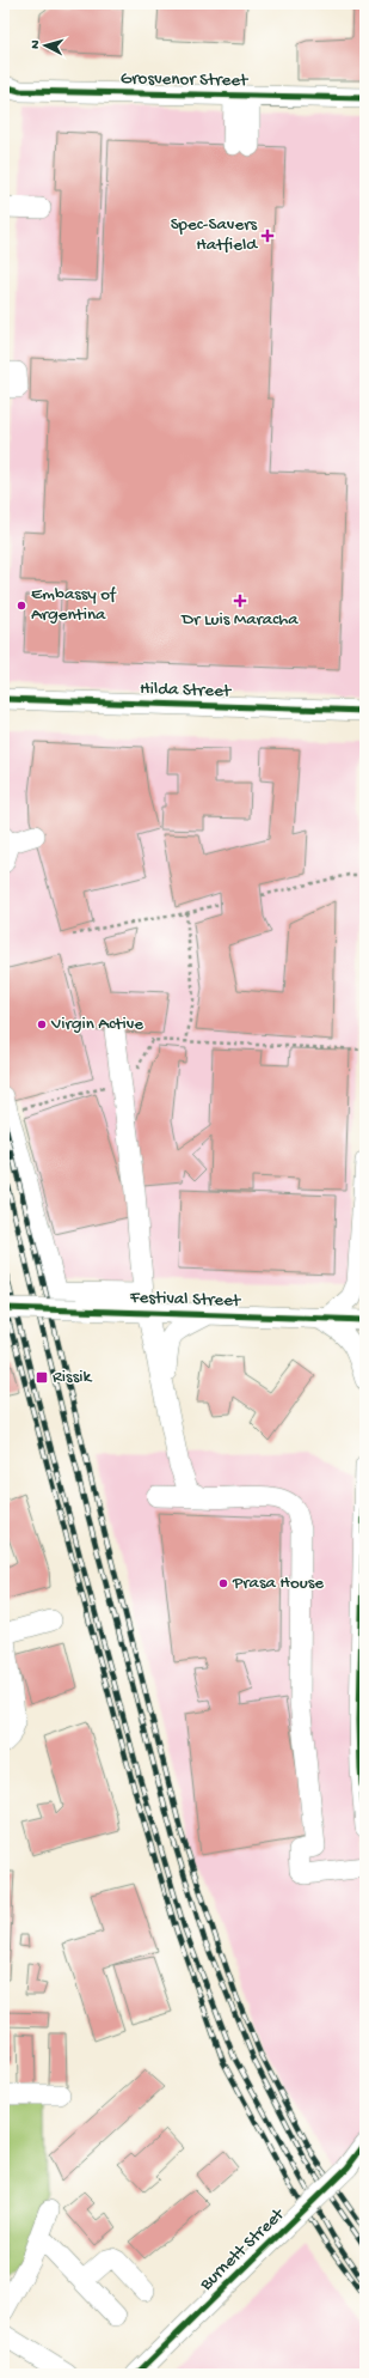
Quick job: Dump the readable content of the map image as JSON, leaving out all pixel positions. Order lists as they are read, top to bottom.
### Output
{
  "streets": {
    "street": [
      "Grosvenor Street",
      "Hilda Street",
      "Festival Street",
      "Burnett Street"
    ]
  },
  "places": {
    "health": ["Spec-Savers Hatfield", "Dr Luis Maracha"],
    "other": ["Embassy of Argentina", "Virgin Active", "Prasa House"],
    "transit": ["Rissik"]
  },
  "north": "left"
}
